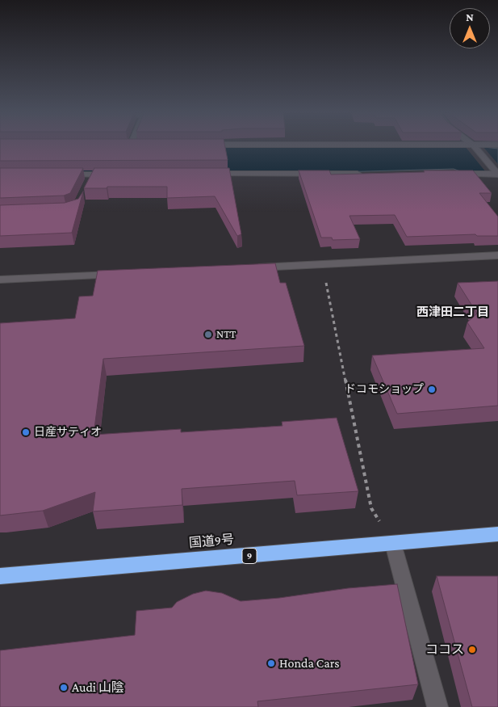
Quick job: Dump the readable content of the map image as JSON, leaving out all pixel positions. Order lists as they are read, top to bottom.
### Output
{
  "streets": {
    "highway": ["国道9号", "9"]
  },
  "districts": ["西津田二丁目"],
  "places": [
    "NTT",
    "ドコモショップ",
    "日産サティオ",
    "ココス",
    "Honda Cars",
    "Audi 山陰"
  ],
  "north": "top"
}
